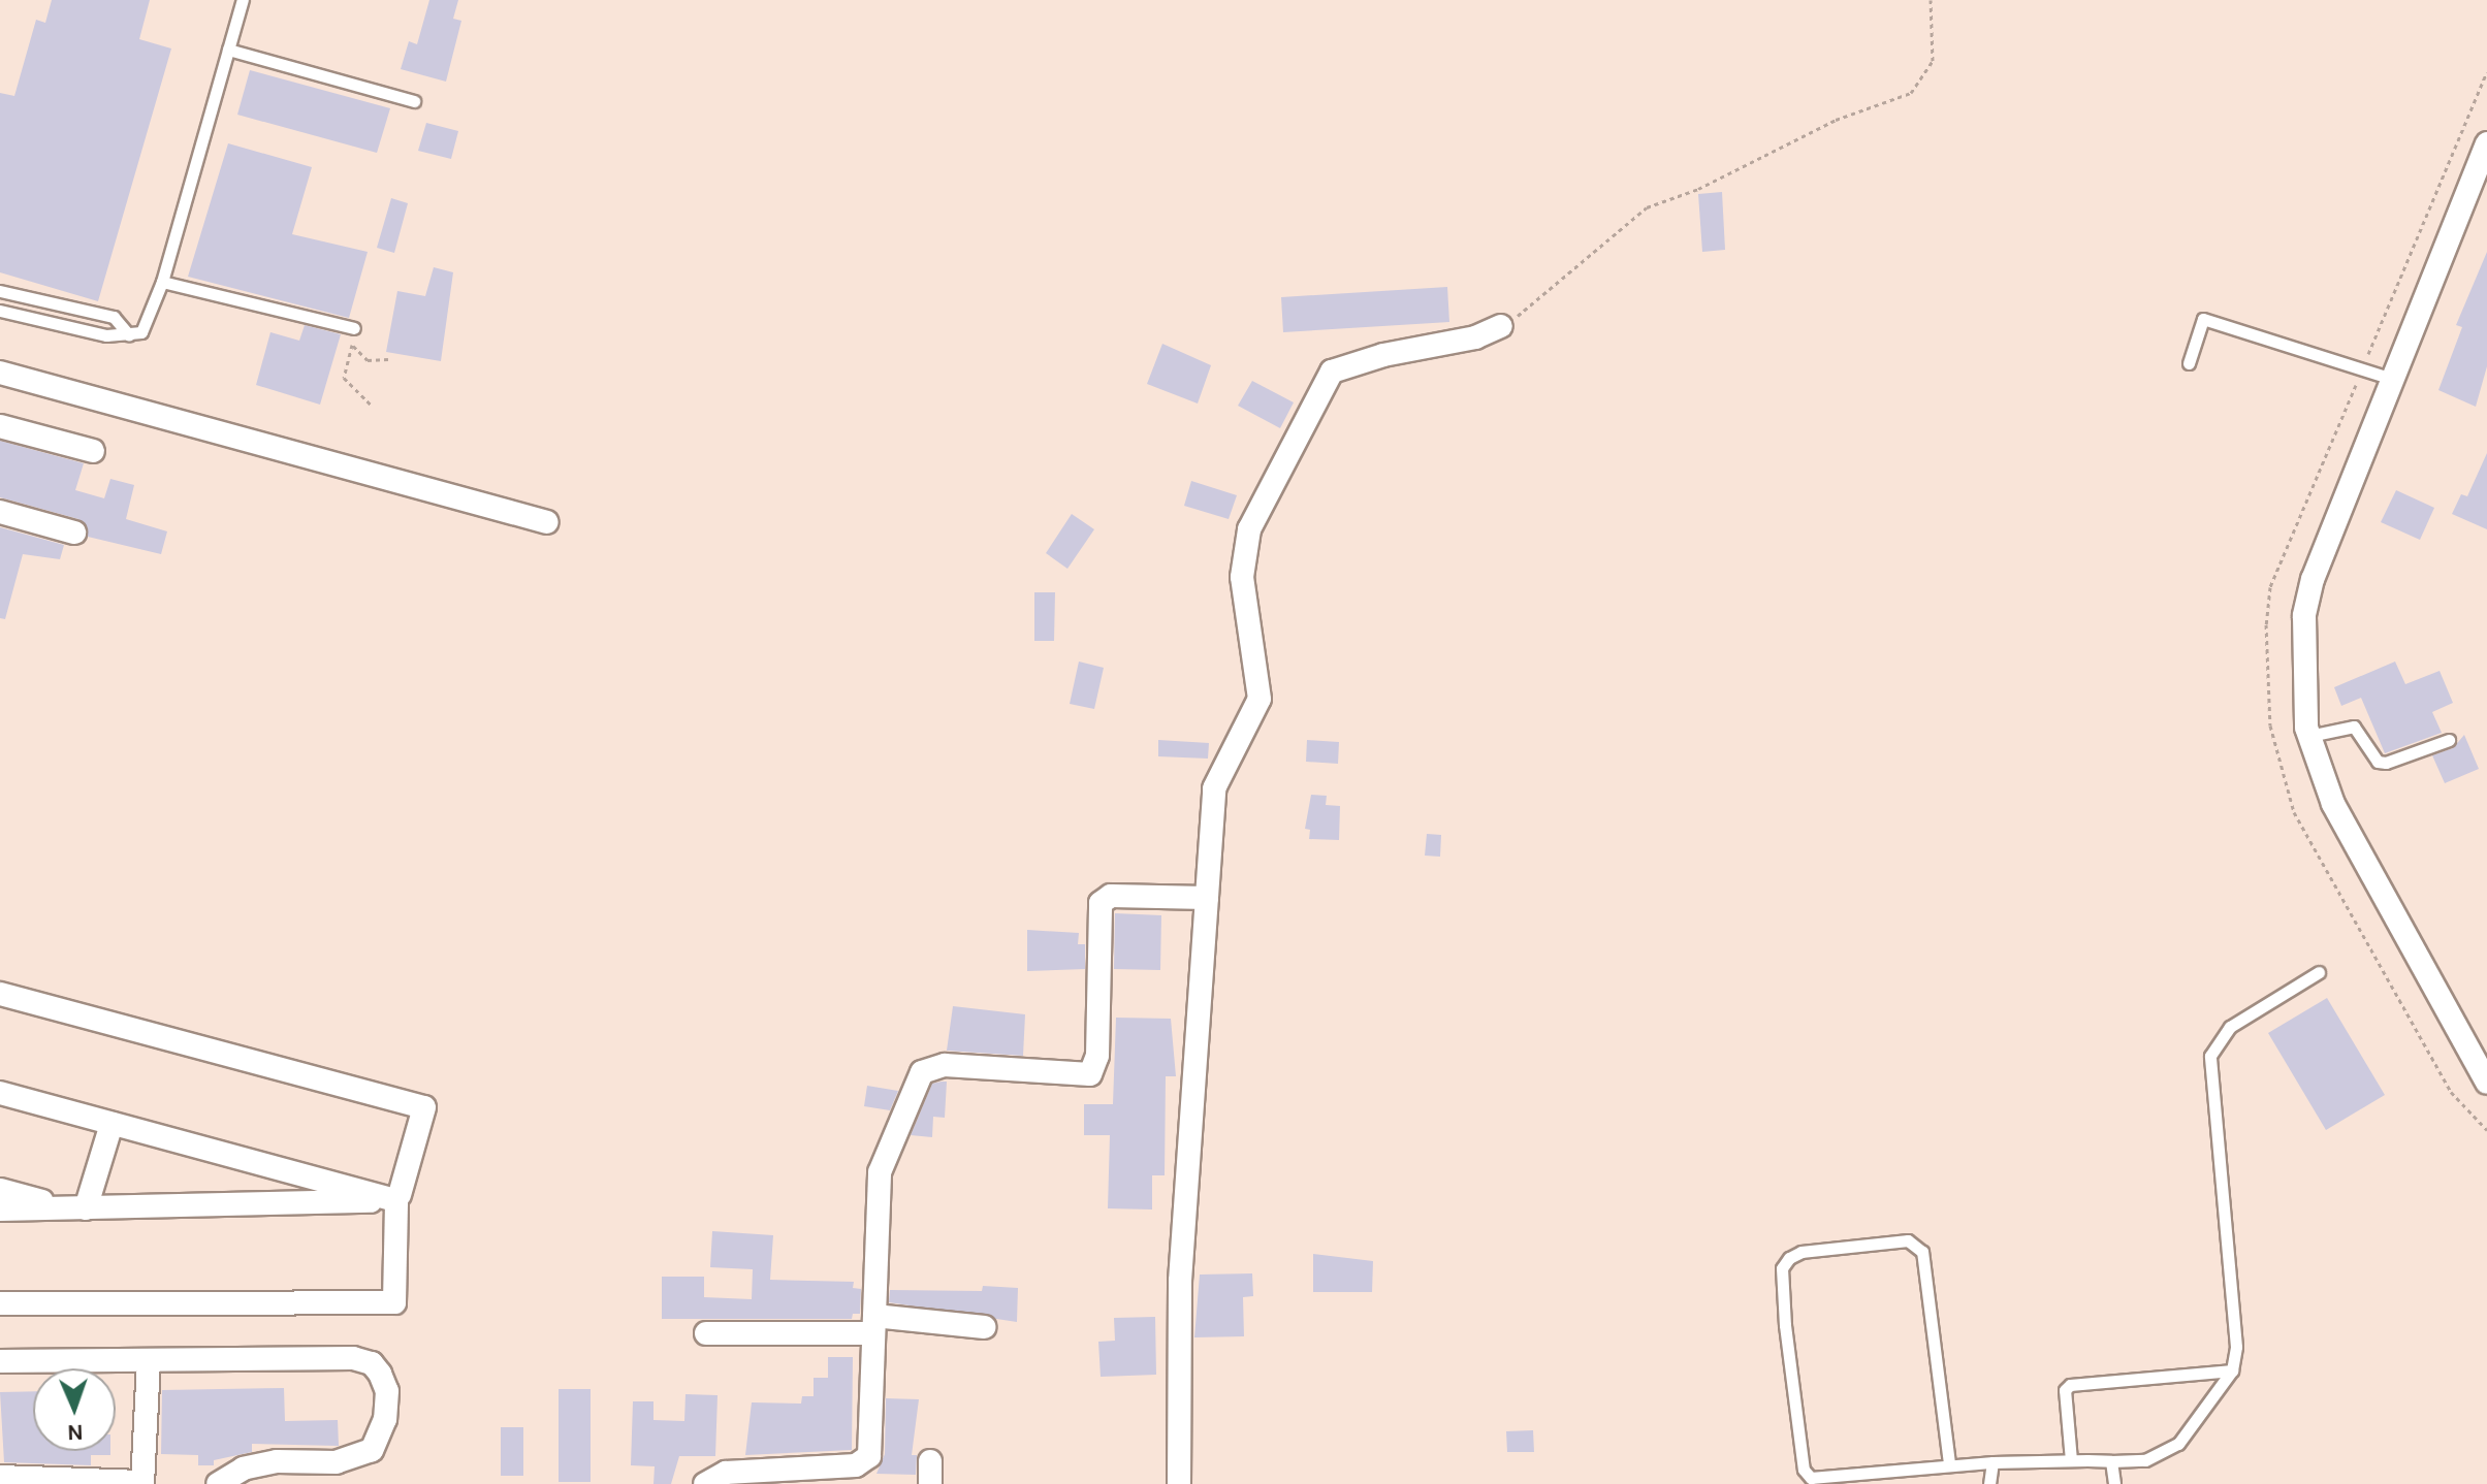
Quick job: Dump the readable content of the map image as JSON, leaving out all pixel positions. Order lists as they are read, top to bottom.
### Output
{
  "north": "bottom"
}
